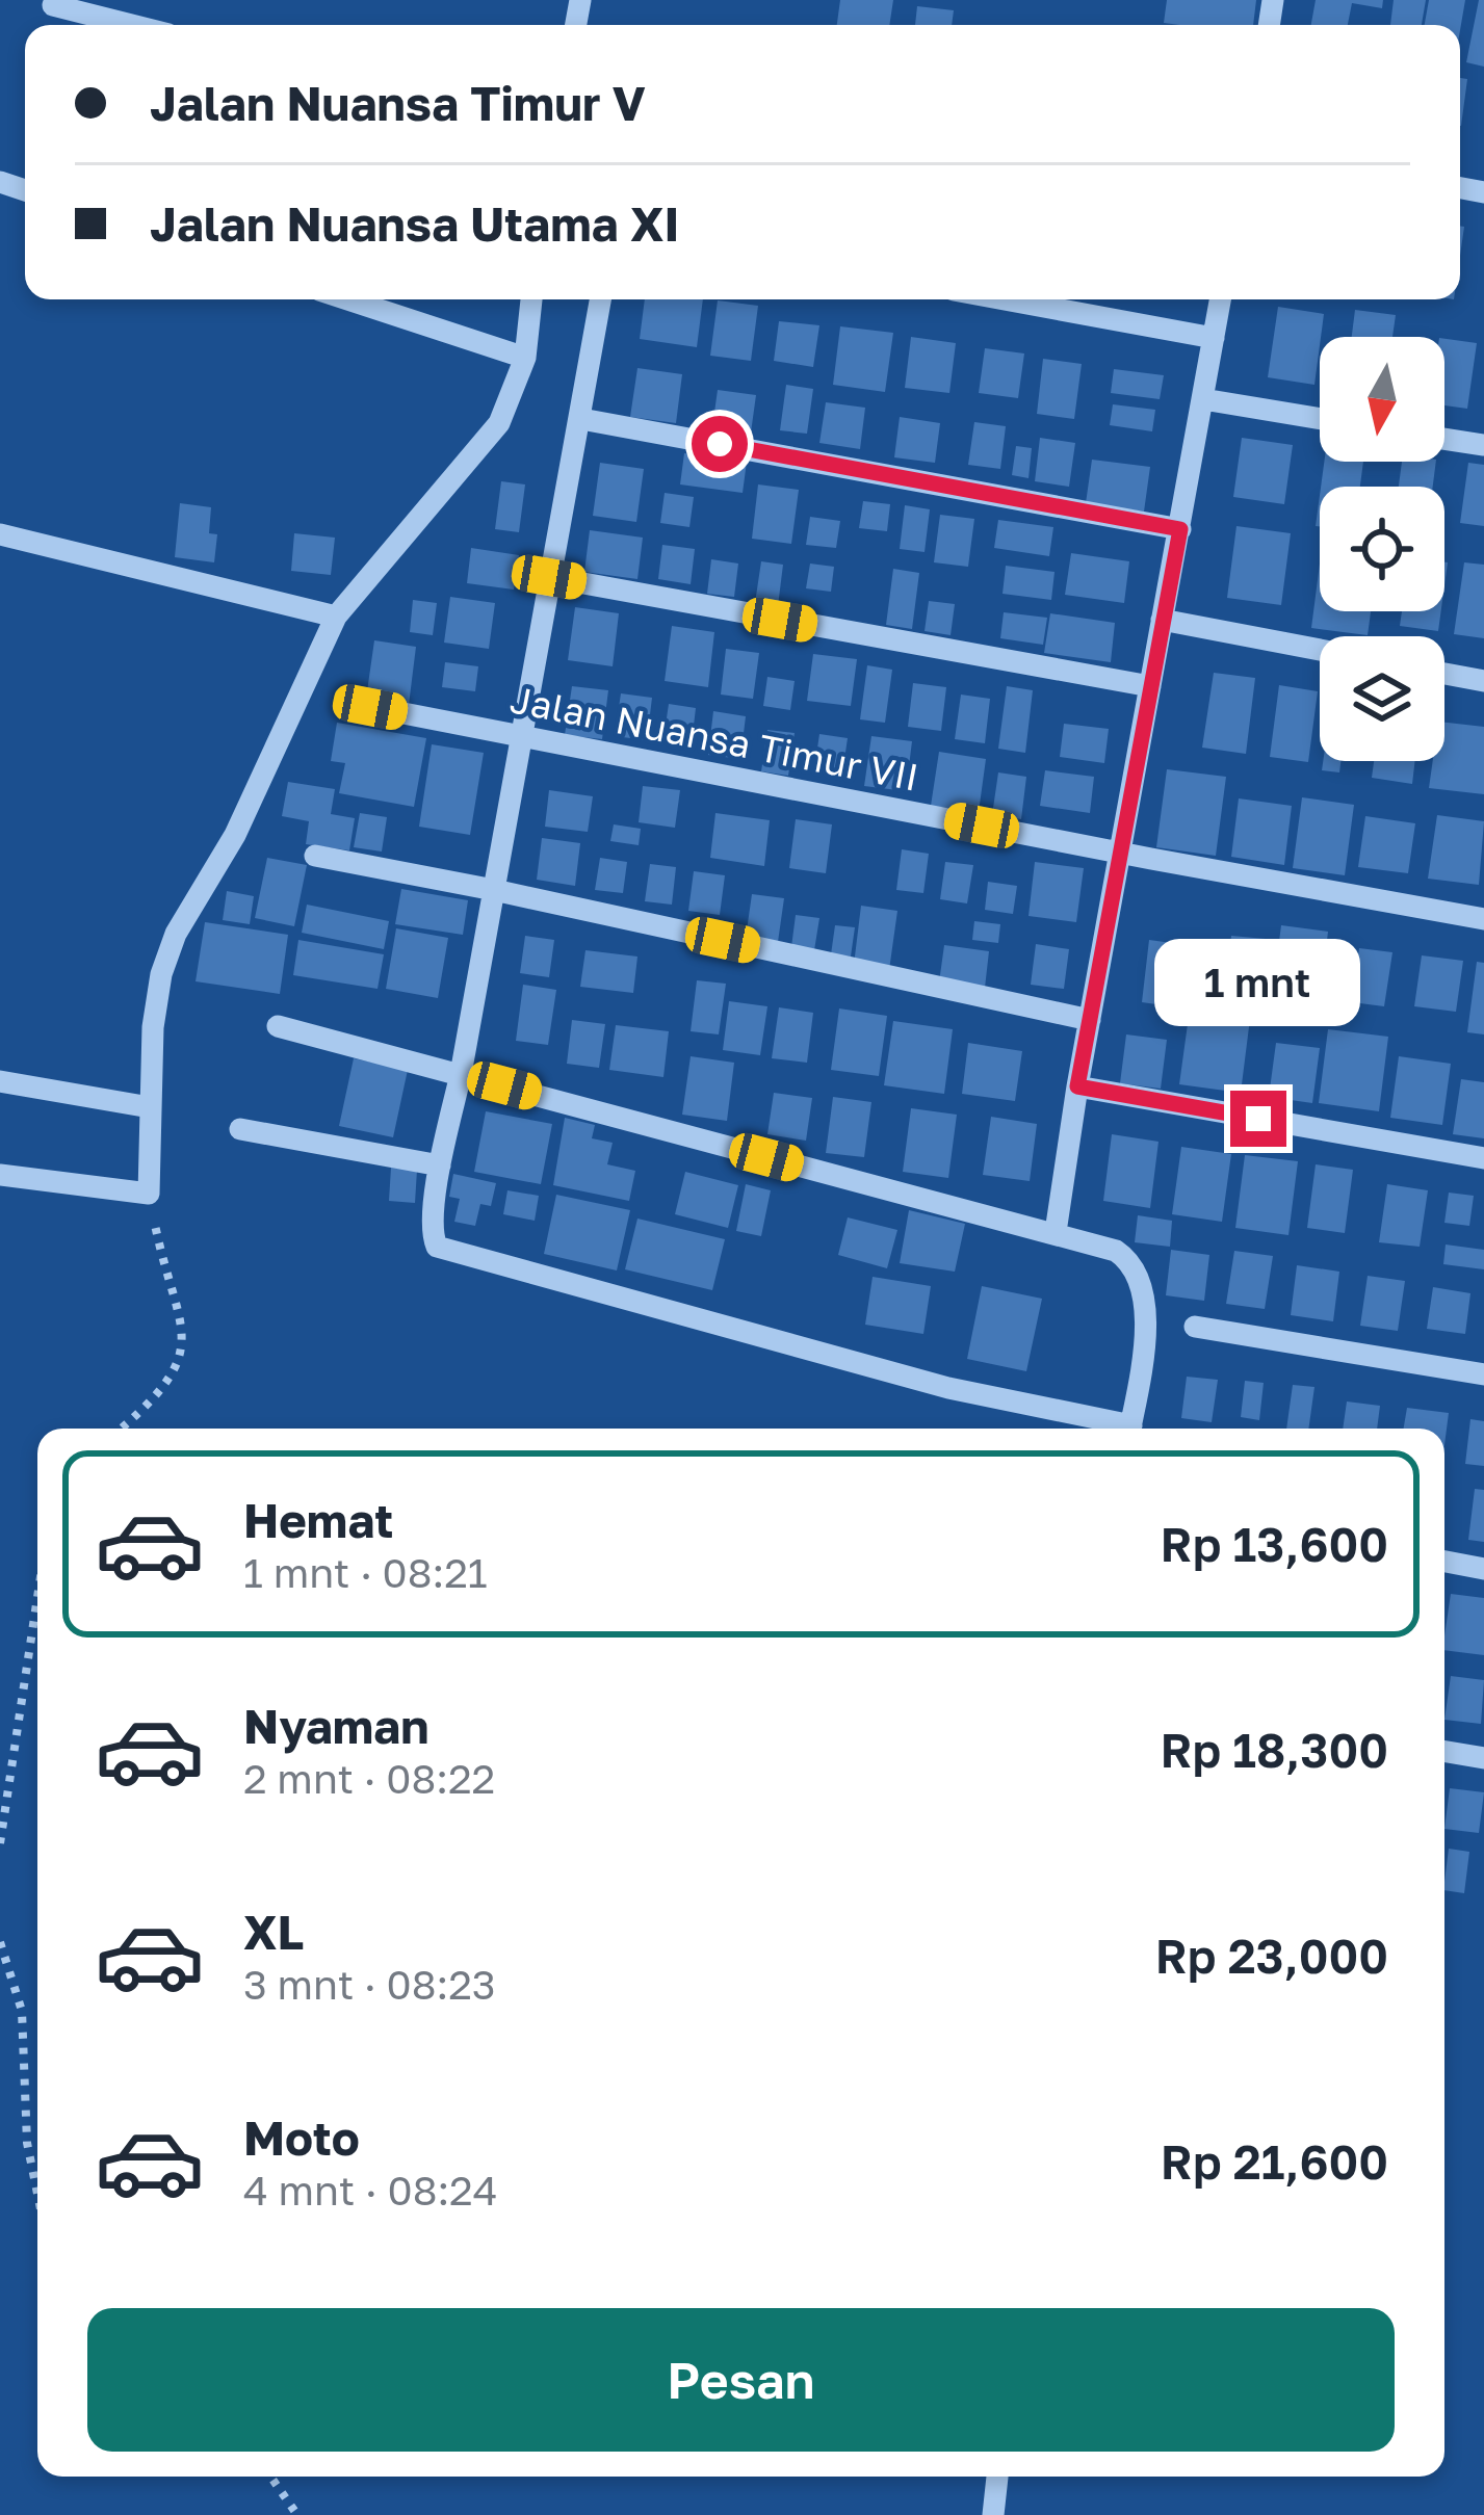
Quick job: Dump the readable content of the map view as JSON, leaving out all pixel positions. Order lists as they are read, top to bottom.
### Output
{
  "streets": {
    "street": ["Jalan Nuansa Timur VII"]
  },
  "north": "bottom",
  "page": {
    "banner": ["Jalan Nuansa Timur V", "Jalan Nuansa Utama XI"],
    "bubble": "1 mnt",
    "list": [
      {
        "name": "Hemat",
        "note": "1 mnt · 08:21",
        "value": "Rp 13,600"
      },
      {
        "name": "Nyaman",
        "note": "2 mnt · 08:22",
        "value": "Rp 18,300"
      },
      {
        "name": "XL",
        "note": "3 mnt · 08:23",
        "value": "Rp 23,000"
      },
      {
        "name": "Moto",
        "note": "4 mnt · 08:24",
        "value": "Rp 21,600"
      }
    ],
    "buttons": "Pesan"
  }
}
